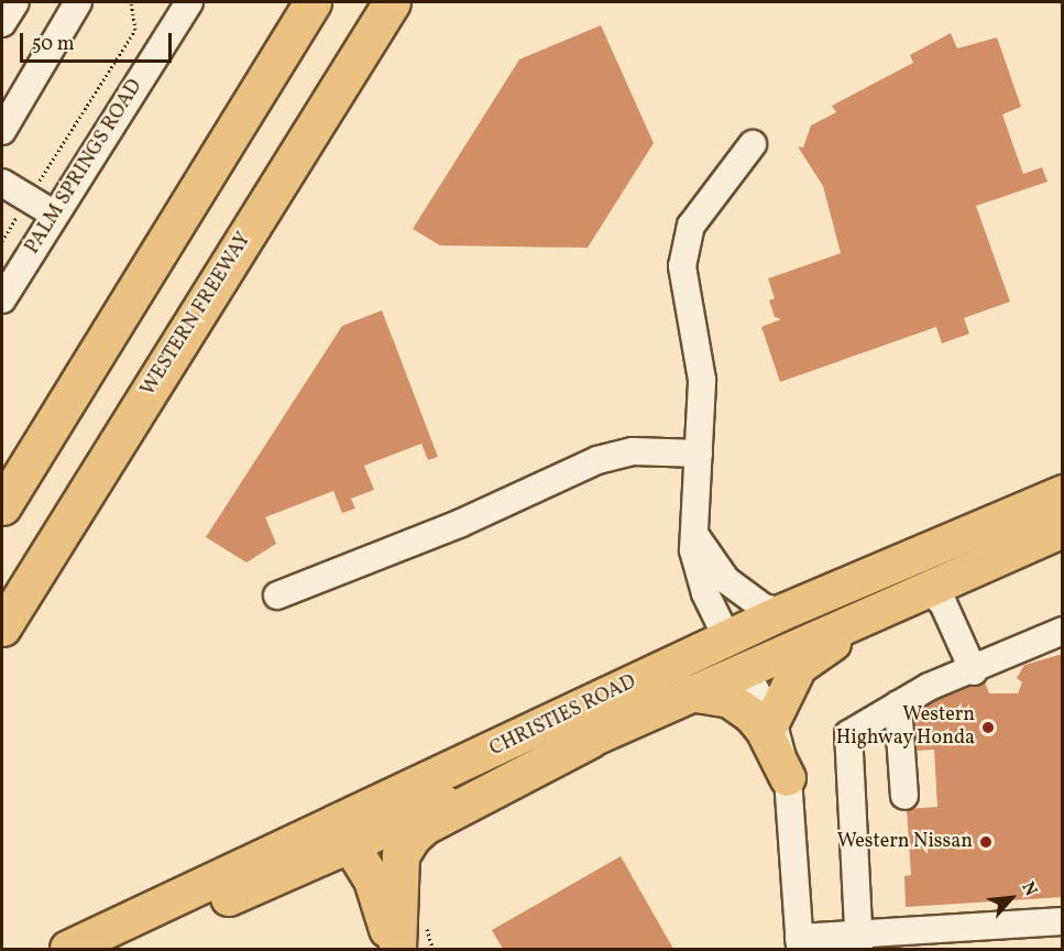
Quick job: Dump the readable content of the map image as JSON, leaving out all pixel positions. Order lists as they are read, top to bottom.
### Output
{
  "streets": {
    "highway": ["WESTERN FREEWAY"],
    "main road": ["CHRISTIES ROAD"],
    "street": ["PALM SPRINGS ROAD"]
  },
  "places": ["Western Highway Honda", "Western Nissan"],
  "scale_bar": "50 m",
  "north": "top right"
}
